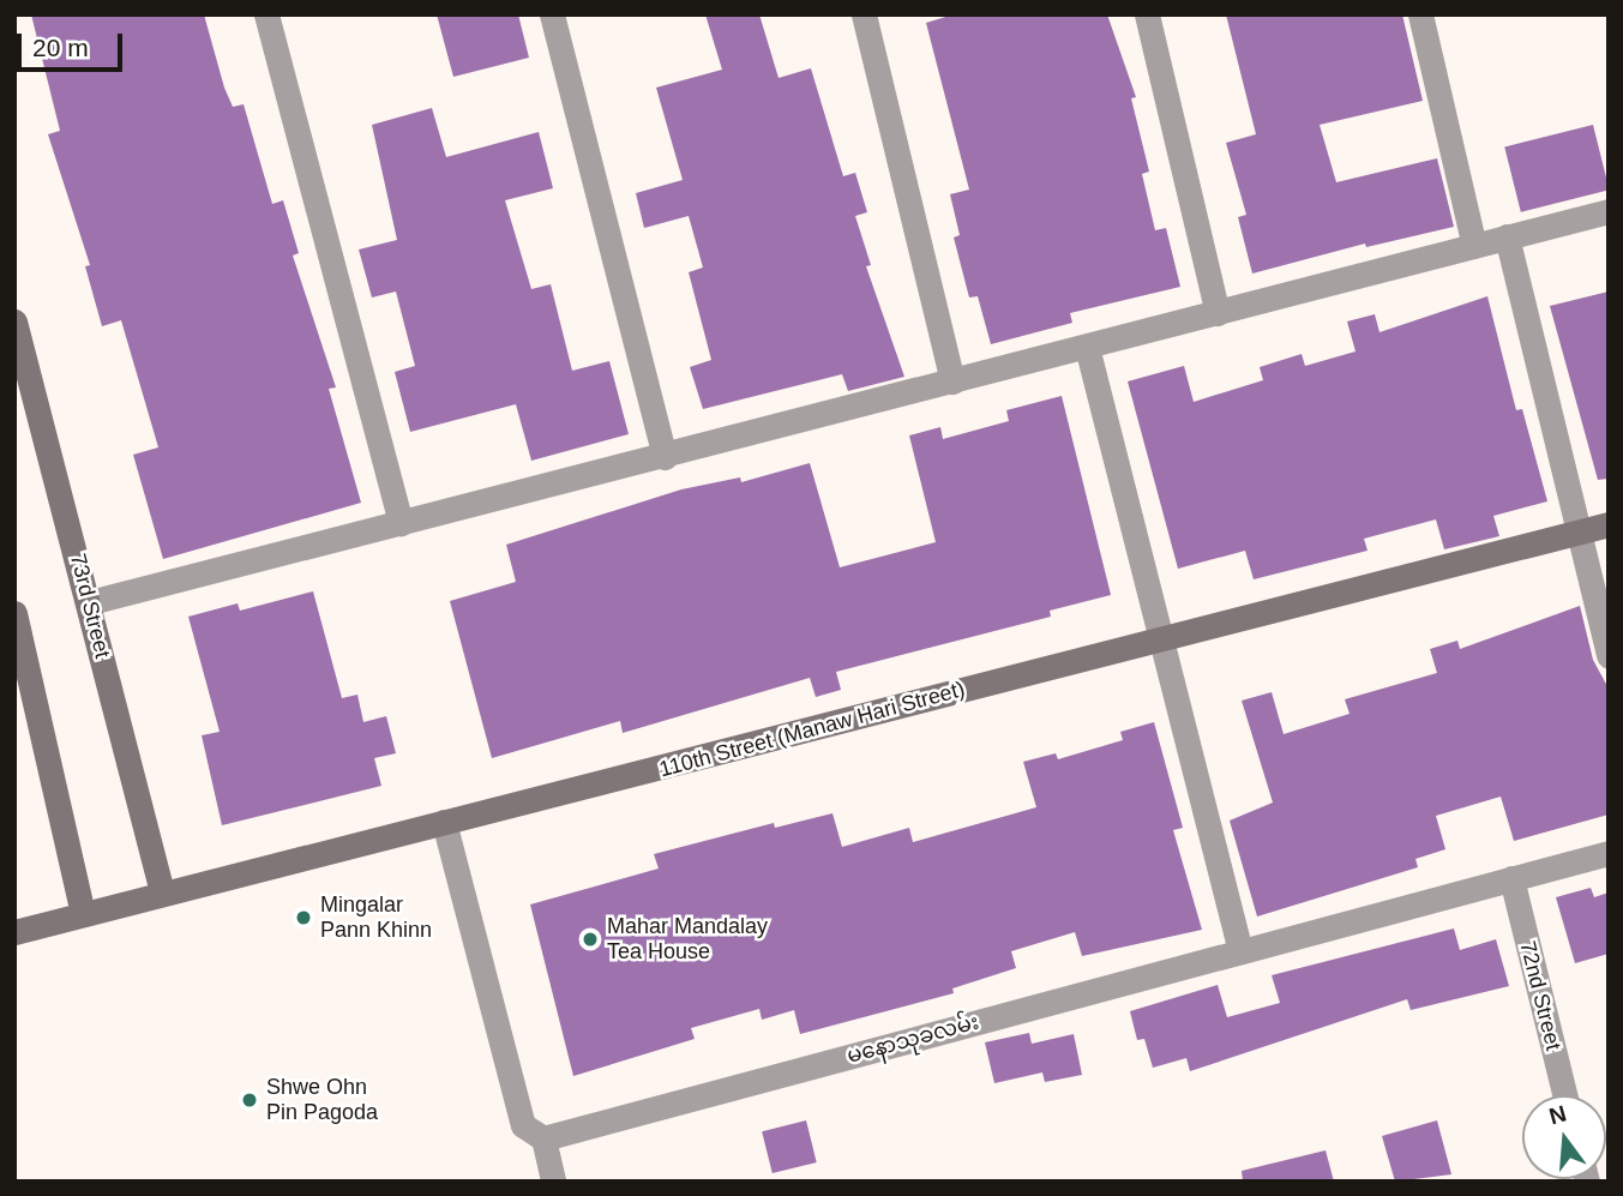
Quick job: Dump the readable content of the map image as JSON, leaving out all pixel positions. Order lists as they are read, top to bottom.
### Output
{
  "streets": {
    "main road": ["73rd Street", "110th Street (Manaw Hari Street)"],
    "street": ["72nd Street", "မနောသုခလမ်း"]
  },
  "crossings": [
    ["73rd Street", "110th Street (Manaw Hari Street)"],
    ["72nd Street", "မနောသုခလမ်း"]
  ],
  "places": ["Mingalar Pann Khinn", "Mahar Mandalay Tea House", "Shwe Ohn Pin Pagoda"],
  "scale_bar": "20 m",
  "north": "top"
}
